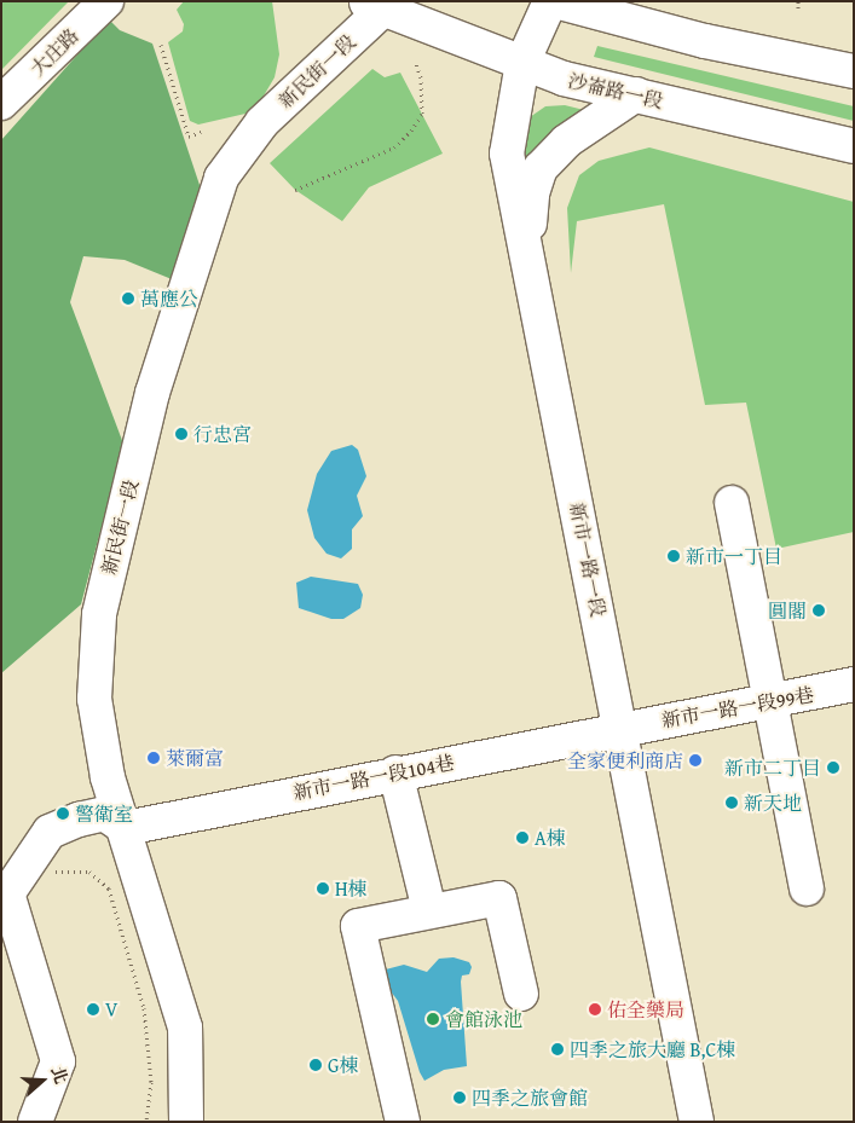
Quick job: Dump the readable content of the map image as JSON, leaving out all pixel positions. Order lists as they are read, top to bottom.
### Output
{
  "streets": {
    "street": [
      "大庄路",
      "新民街一段",
      "沙崙路一段",
      "新市一路一段",
      "新市一路一段99巷",
      "新市一路一段104巷"
    ]
  },
  "crossings": [
    ["新民街一段", "沙崙路一段"],
    ["新民街一段", "新市一路一段104巷"],
    ["沙崙路一段", "新市一路一段"],
    ["新市一路一段", "新市一路一段99巷"],
    ["新市一路一段", "新市一路一段104巷"],
    ["新市一路一段99巷", "新市一路一段104巷"]
  ],
  "places": [
    "萬應公",
    "行忠宮",
    "新市一丁目",
    "圓閣",
    "萊爾富",
    "全家便利商店",
    "新市二丁目",
    "新天地",
    "警衛室",
    "A棟",
    "H棟",
    "V",
    "佑全藥局",
    "會館泳池",
    "四季之旅大廳 B,C棟",
    "G棟",
    "四季之旅會館"
  ],
  "north": "right"
}
